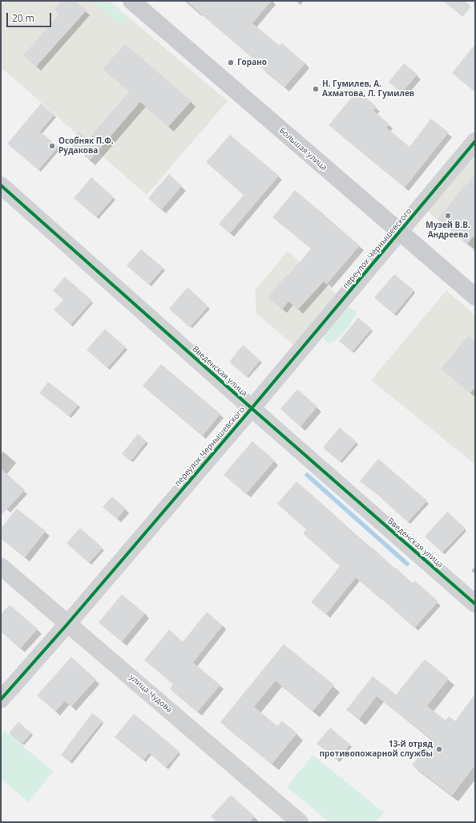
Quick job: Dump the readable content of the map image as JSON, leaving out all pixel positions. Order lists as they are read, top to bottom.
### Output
{
  "streets": {
    "main road": ["Большая улица"],
    "street": ["переулок Чернышевского", "Введенская улица", "улица Чудова"]
  },
  "crossings": [
    ["Большая улица", "переулок Чернышевского"],
    ["переулок Чернышевского", "Введенская улица"],
    ["переулок Чернышевского", "улица Чудова"]
  ],
  "places": [
    "Горано",
    "Н. Гумилев, А. Ахматова, Л. Гумилев",
    "Особняк П.Ф. Рудакова",
    "Музей В.В. Андреева",
    "13-й отряд противопожарной службы"
  ],
  "scale_bar": "20 m"
}
